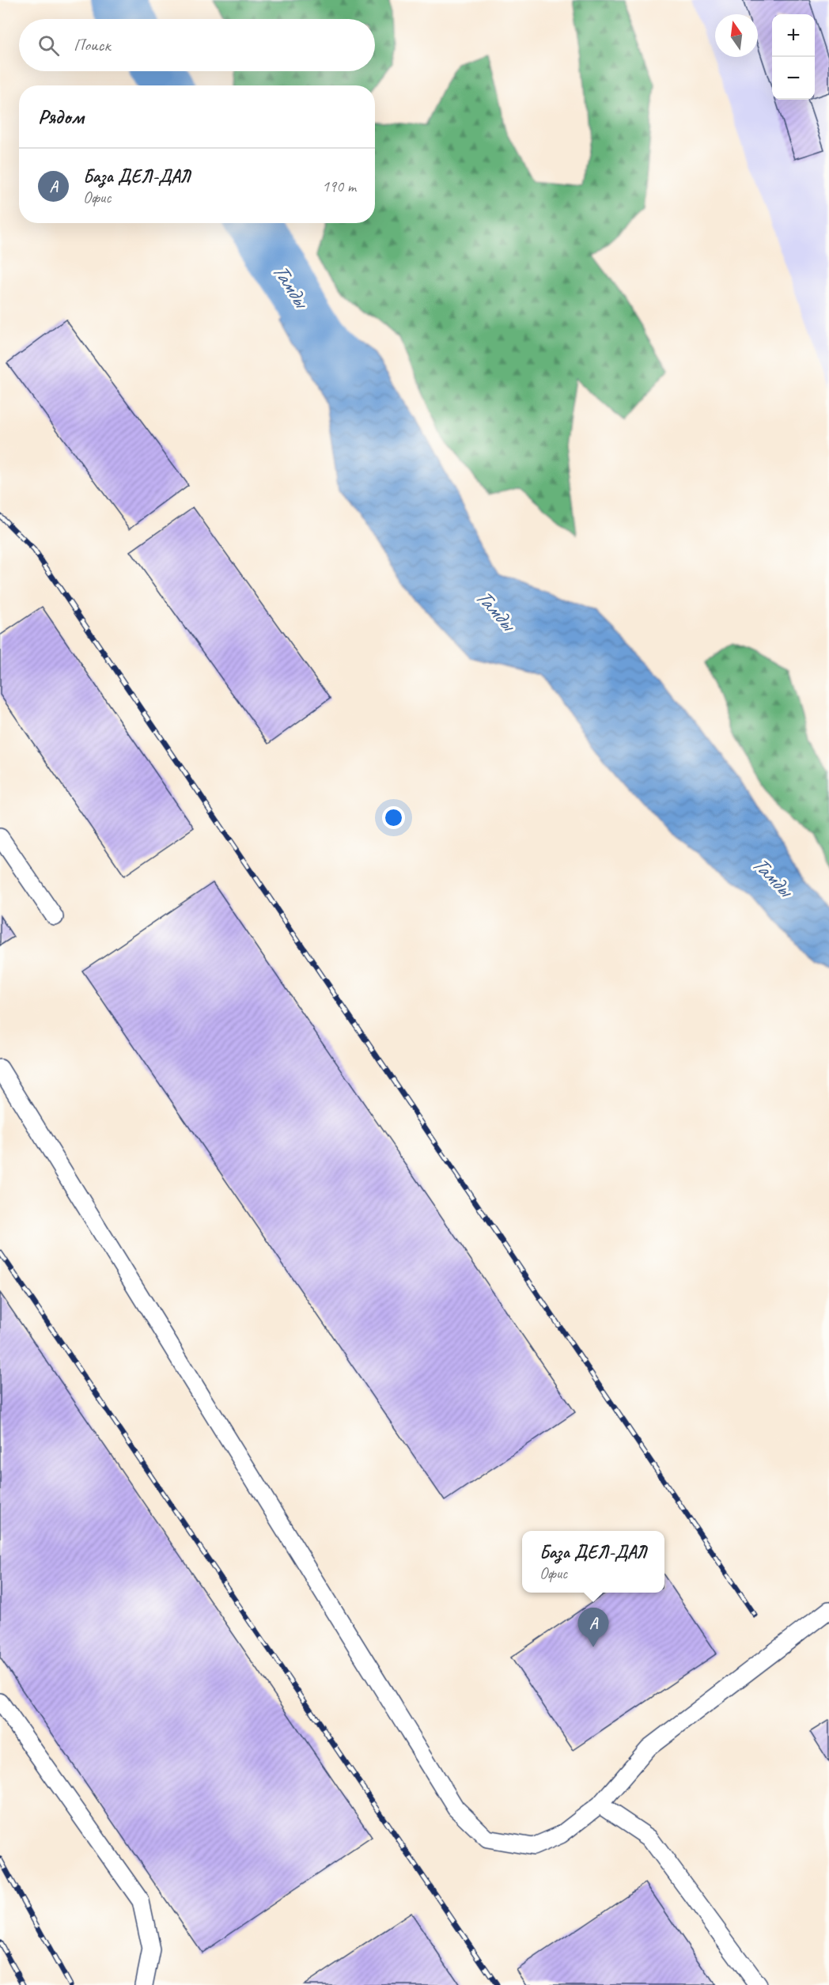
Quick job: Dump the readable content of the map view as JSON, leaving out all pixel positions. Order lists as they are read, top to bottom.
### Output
{
  "water": ["Тамды"],
  "north": "top",
  "page": {
    "map_buttons": ["+", "−"],
    "search": "Поиск",
    "heading": "Рядом",
    "list": [
      {
        "mark": "A",
        "name": "База ДЕЛ-ДАЛ",
        "note": "Офис",
        "value": "190 m"
      }
    ],
    "popup": ["База ДЕЛ-ДАЛ", "Офис"],
    "pins": "A"
  }
}
